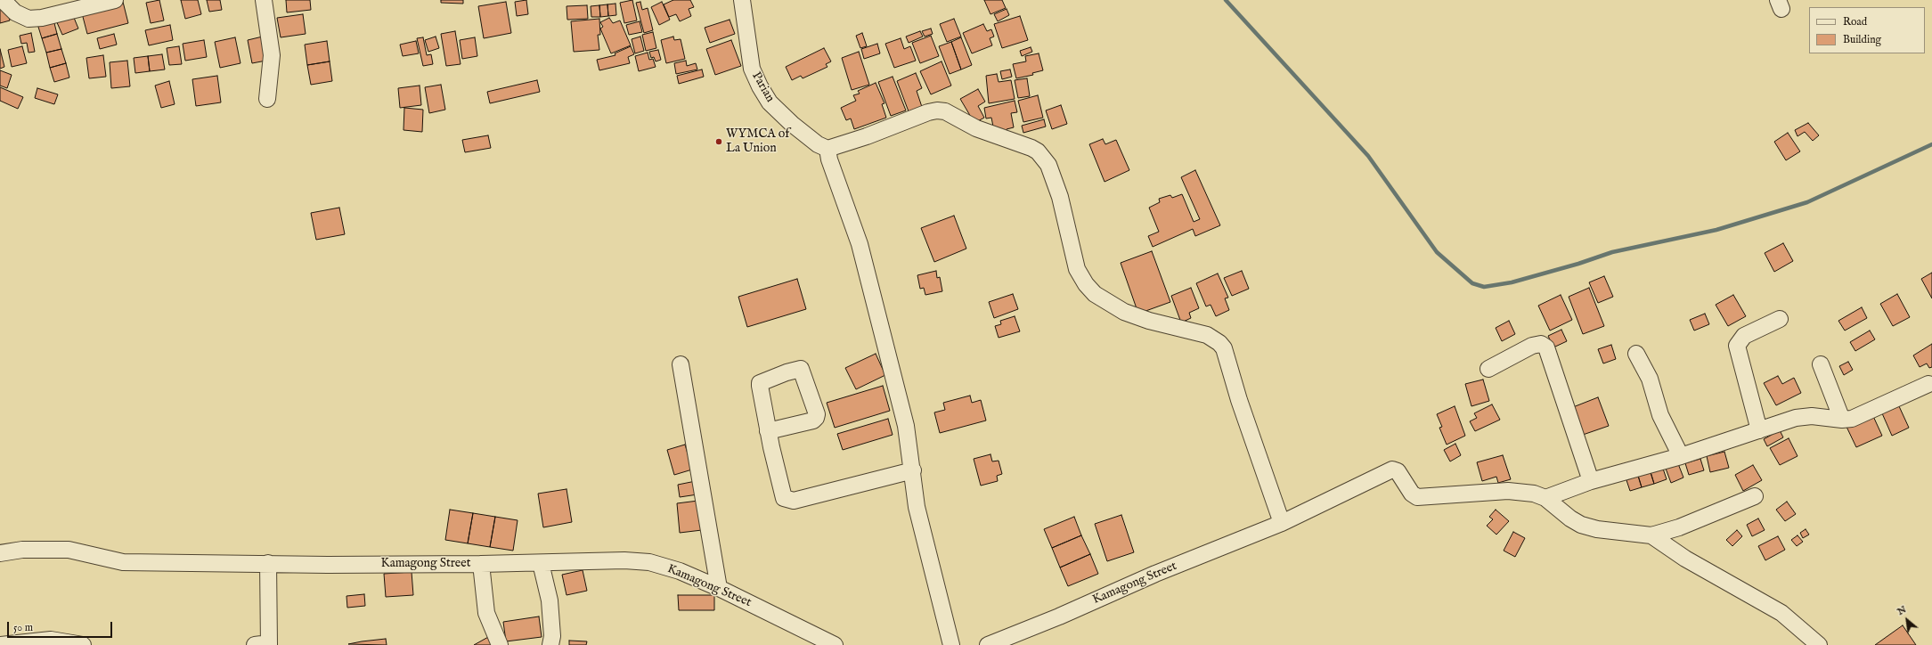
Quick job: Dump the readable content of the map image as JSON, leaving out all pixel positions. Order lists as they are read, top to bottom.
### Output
{
  "streets": {
    "street": ["Parian", "Kamagong Street"]
  },
  "places": ["WYMCA of La Union"],
  "legend": ["Road", "Building"],
  "scale_bar": "50 m",
  "north": "top left"
}
